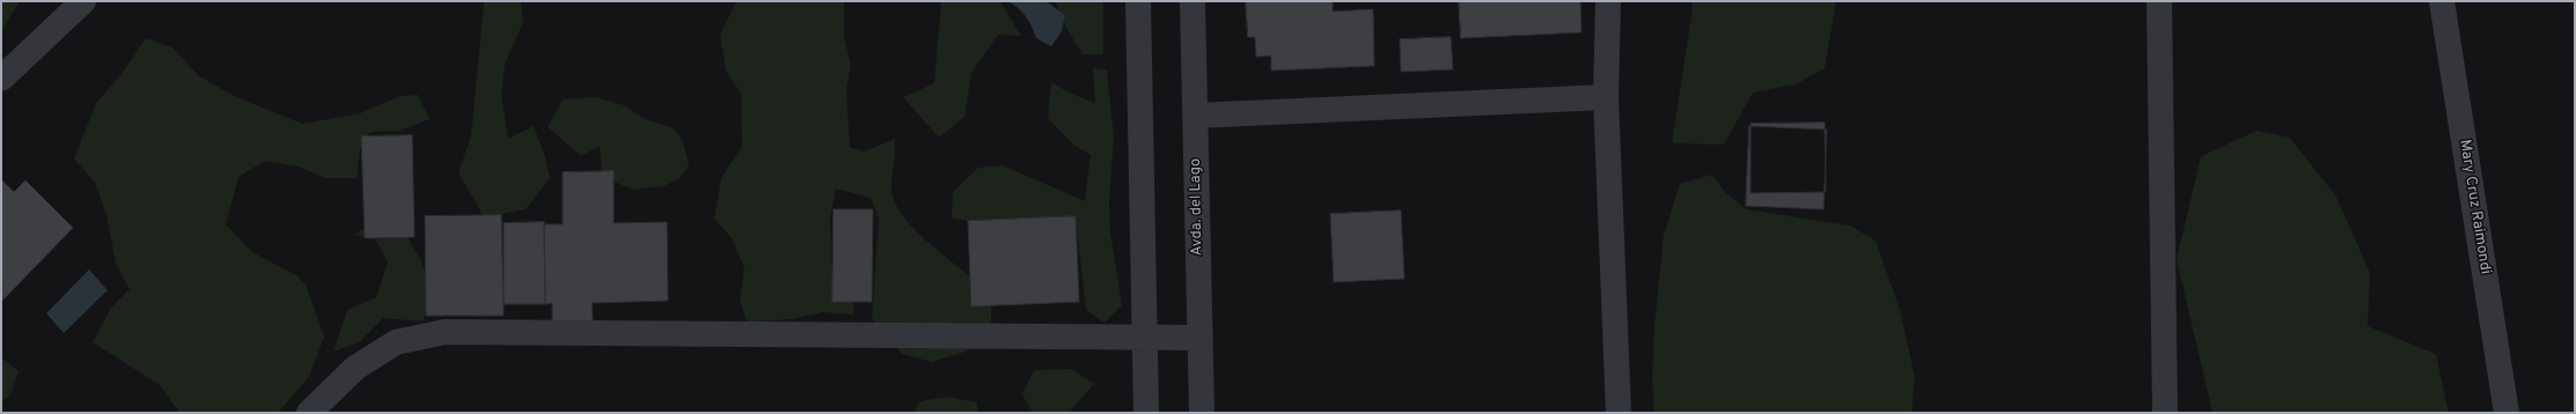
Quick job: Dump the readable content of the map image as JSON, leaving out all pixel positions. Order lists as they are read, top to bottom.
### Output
{
  "streets": {
    "street": ["Avda. del Lago", "Mary Cruz Raimondi"]
  }
}
